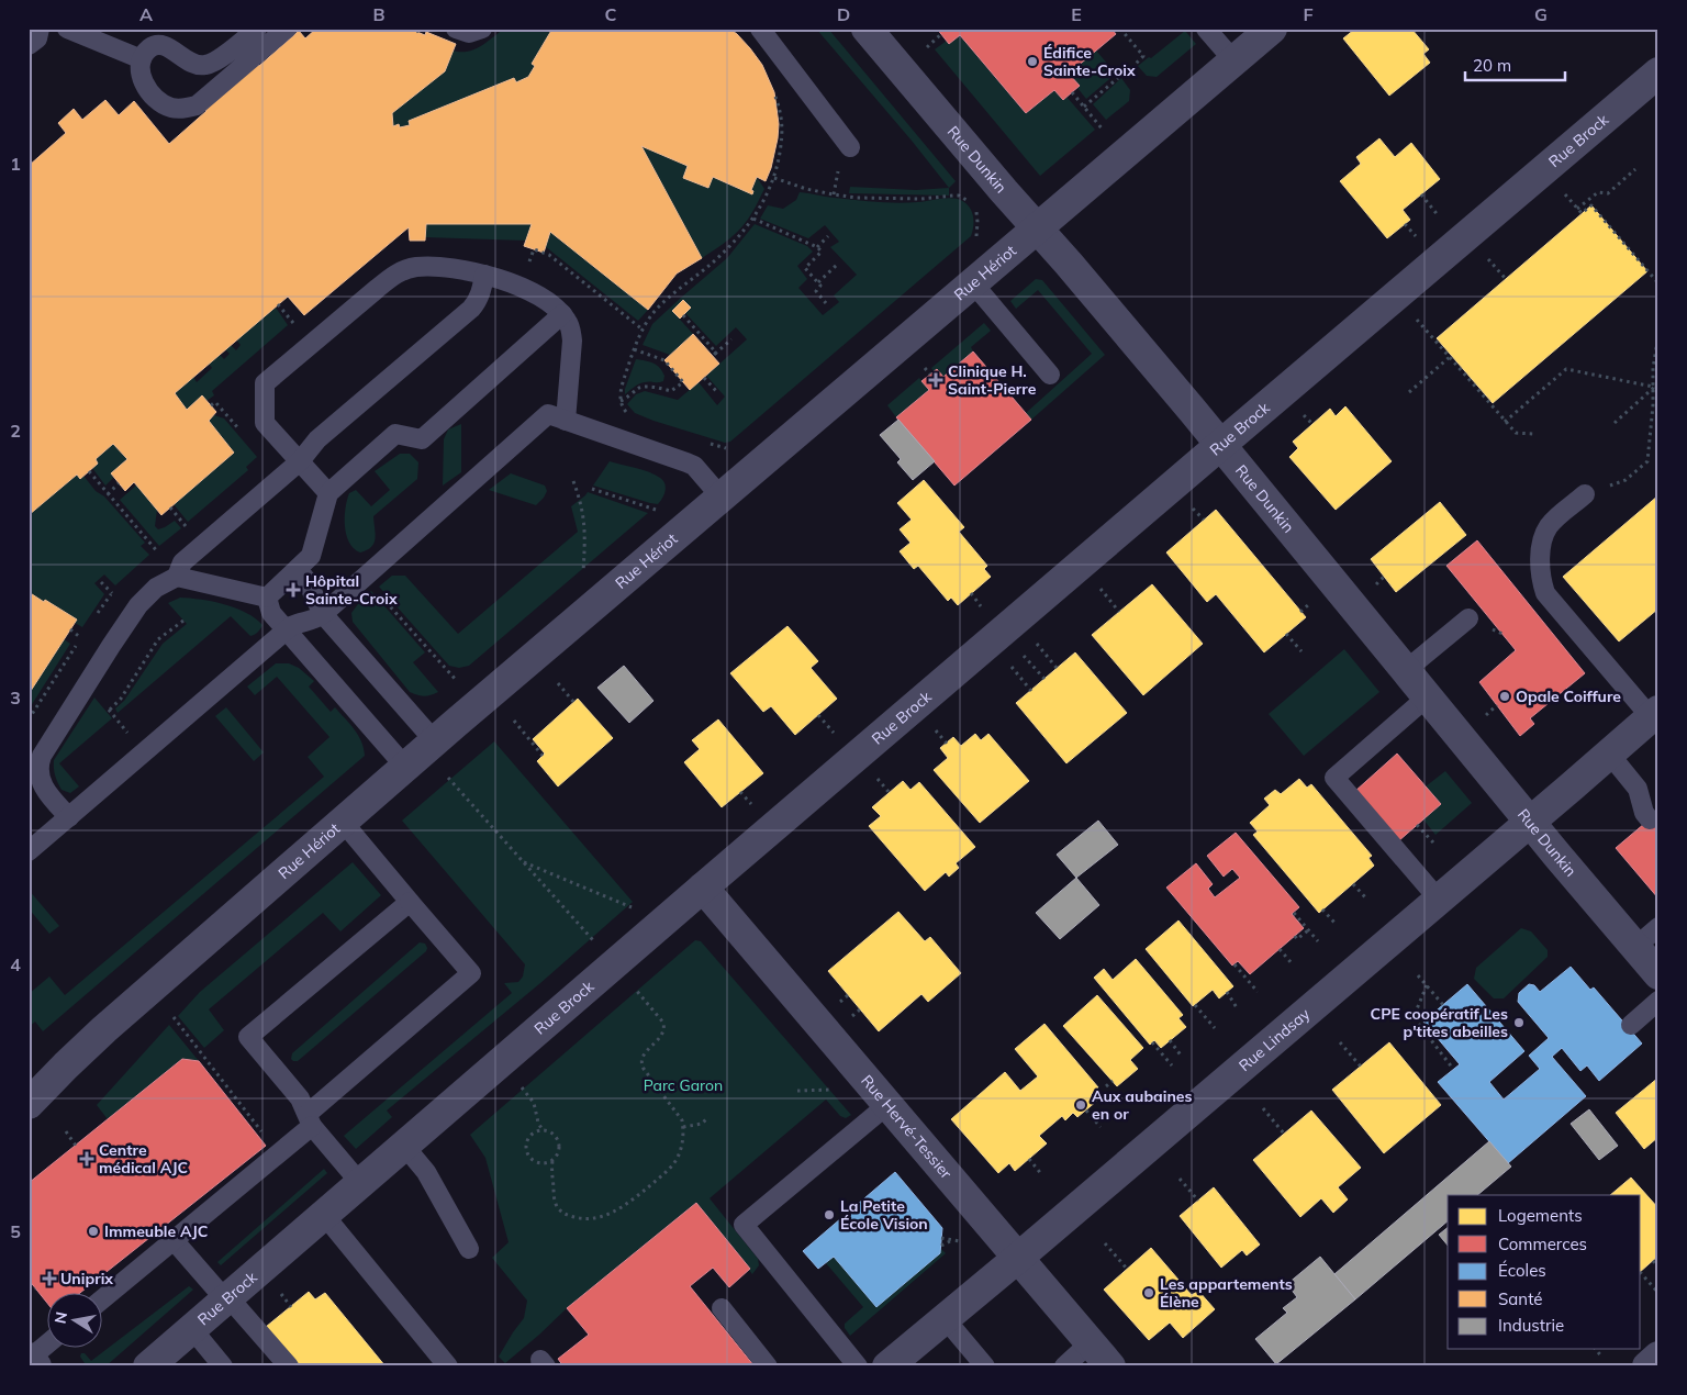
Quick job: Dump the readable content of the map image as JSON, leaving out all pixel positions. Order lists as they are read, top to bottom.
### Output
{
  "streets": {
    "street": [
      "Rue Brock",
      "Rue Dunkin",
      "Rue Hériot",
      "Rue Lindsay",
      "Rue Hervé-Tessier"
    ]
  },
  "crossings": [
    ["Rue Brock", "Rue Dunkin"],
    ["Rue Brock", "Rue Hervé-Tessier"],
    ["Rue Dunkin", "Rue Hériot"],
    ["Rue Dunkin", "Rue Lindsay"],
    ["Rue Lindsay", "Rue Hervé-Tessier"]
  ],
  "parks": ["Parc Garon"],
  "places": {
    "other": [
      "Édifice Sainte-Croix",
      "Opale Coiffure",
      "CPE coopératif Les p'tites abeilles",
      "Aux aubaines en or",
      "La Petite École Vision",
      "Immeuble AJC",
      "Les appartements Élène"
    ],
    "health": [
      "Clinique H. Saint-Pierre",
      "Hôpital Sainte-Croix",
      "Centre médical AJC",
      "Uniprix"
    ]
  },
  "legend": [
    "Logements",
    "Commerces",
    "Écoles",
    "Santé",
    "Industrie"
  ],
  "scale_bar": "20 m",
  "north": "left",
  "grid": {
    "columns": [
      "A",
      "B",
      "C",
      "D",
      "E",
      "F",
      "G"
    ],
    "rows": [
      "1",
      "2",
      "3",
      "4",
      "5"
    ]
  }
}
